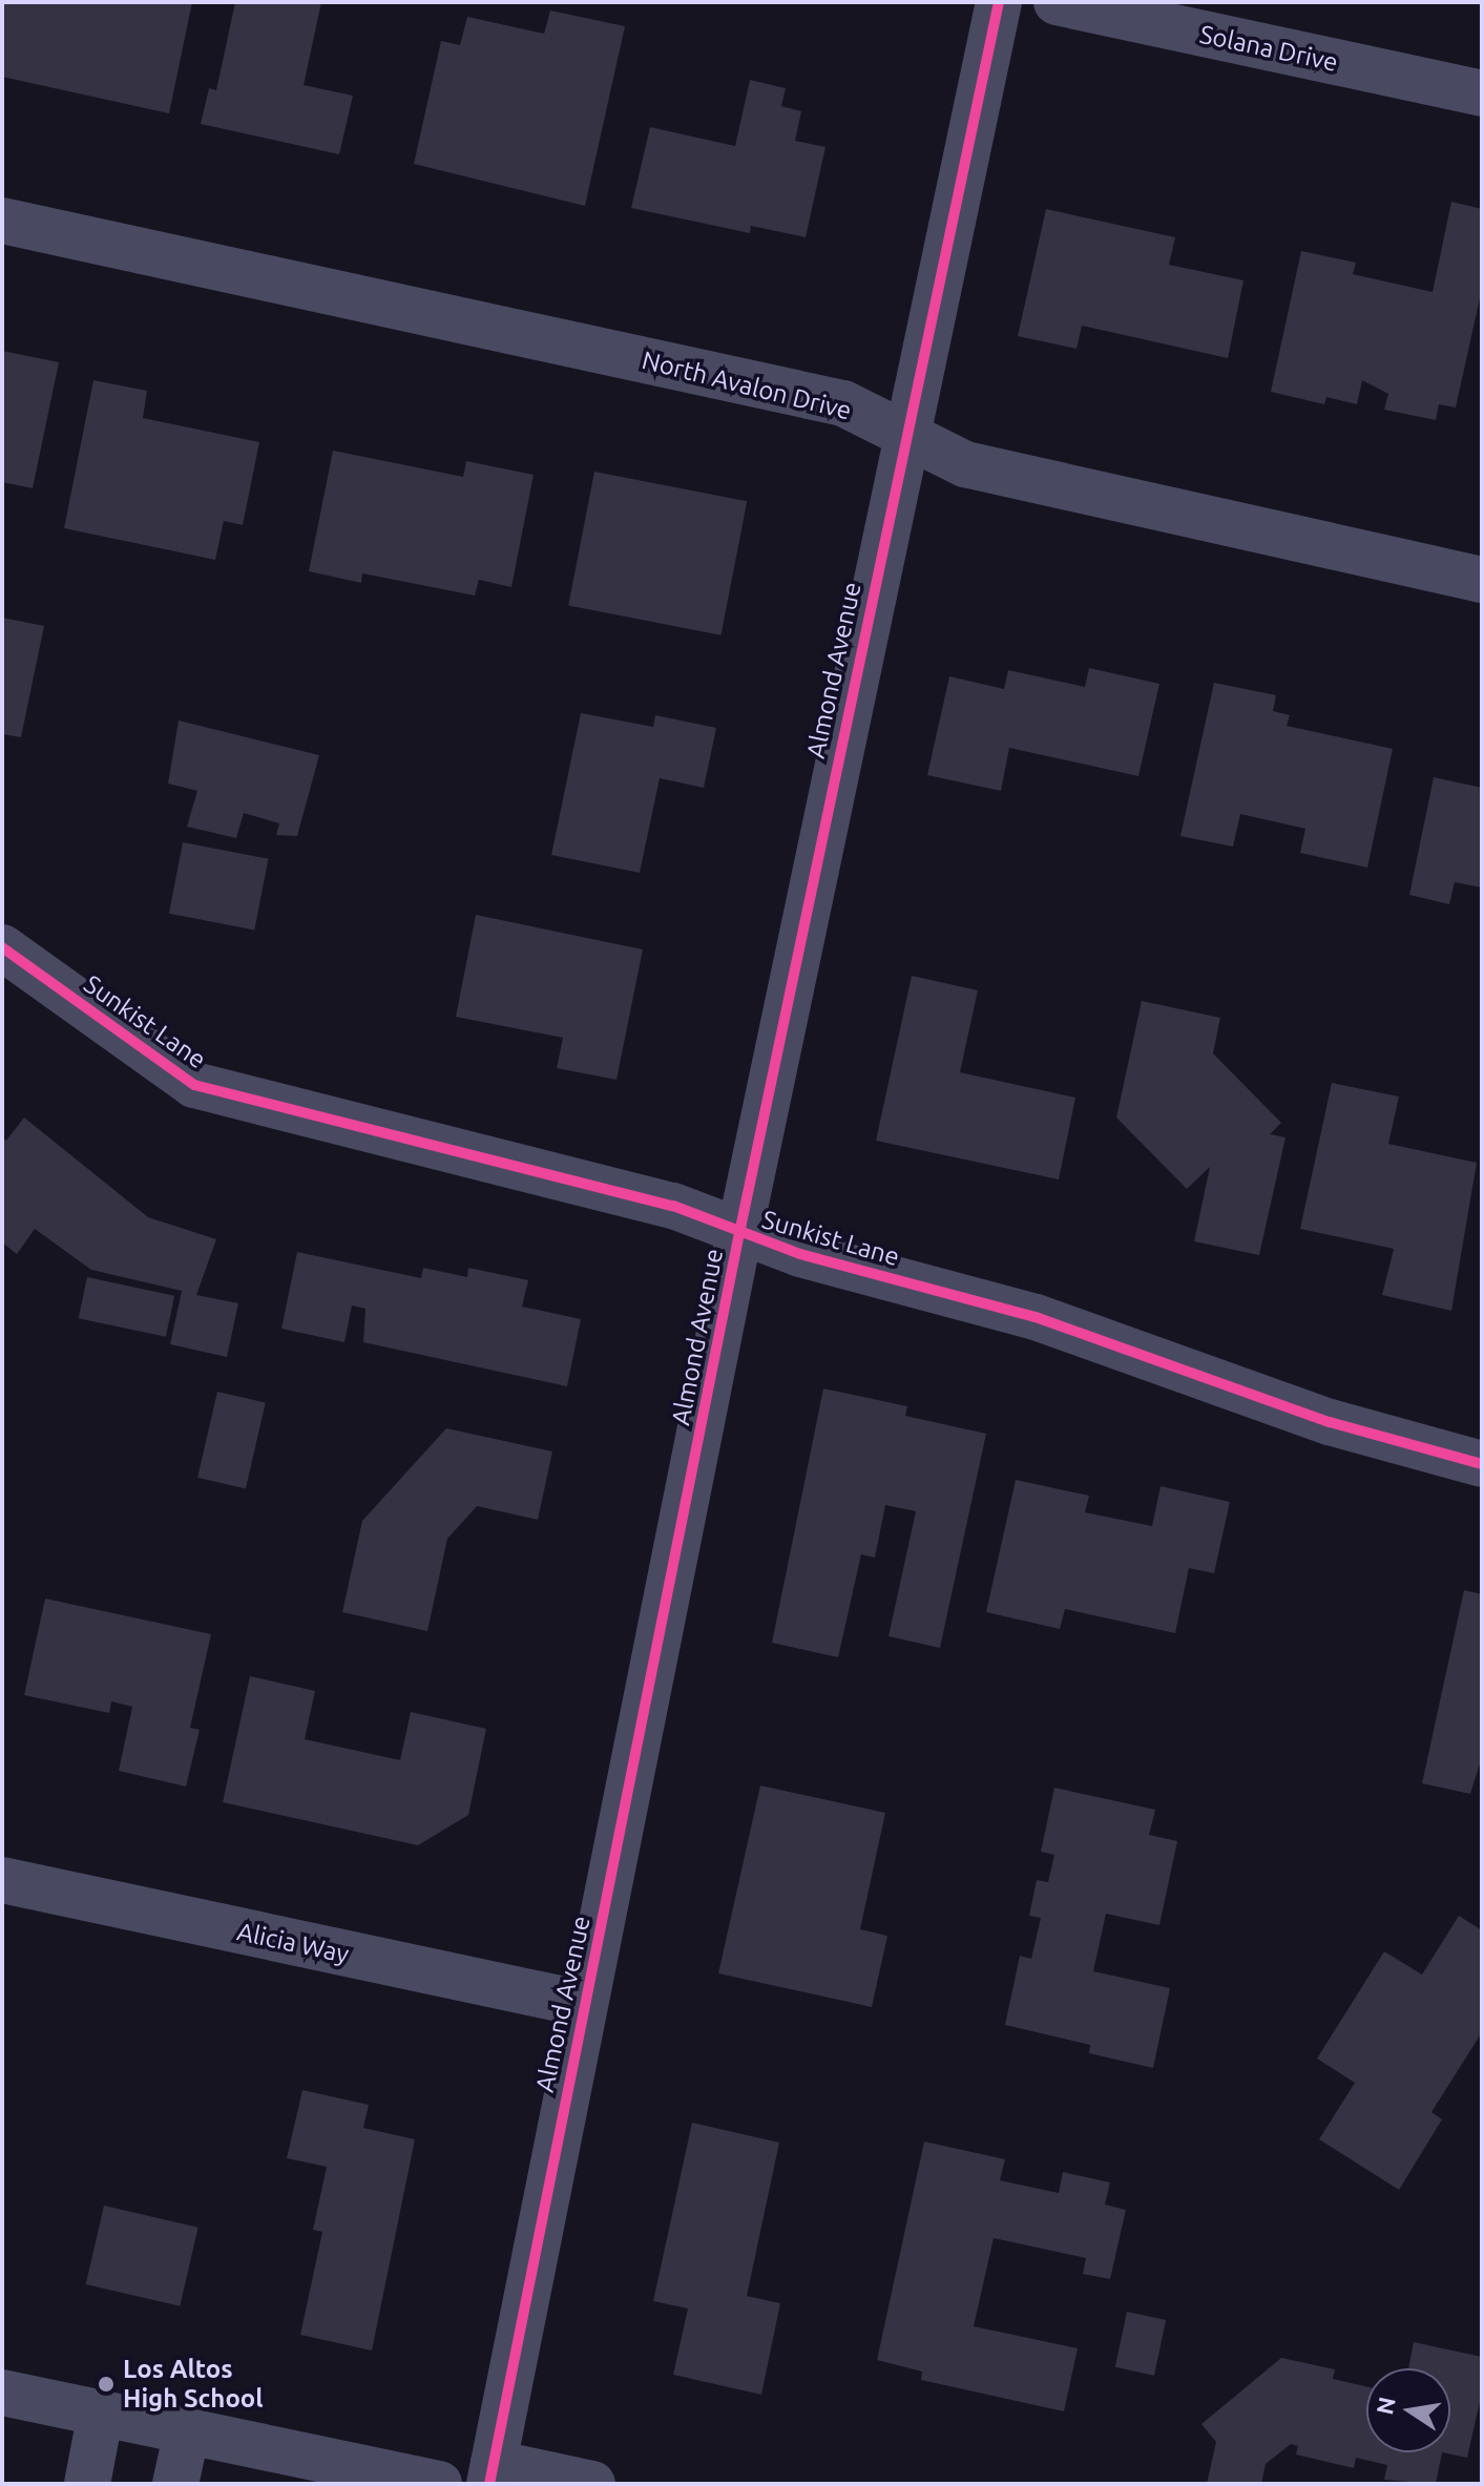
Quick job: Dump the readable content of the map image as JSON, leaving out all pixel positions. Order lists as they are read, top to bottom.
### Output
{
  "streets": {
    "street": [
      "Solana Drive",
      "North Avalon Drive",
      "Almond Avenue",
      "Sunkist Lane",
      "Alicia Way"
    ]
  },
  "crossings": [
    ["North Avalon Drive", "Almond Avenue"],
    ["Almond Avenue", "Sunkist Lane"],
    ["Almond Avenue", "Alicia Way"]
  ],
  "places": ["Los Altos High School"],
  "north": "left"
}
